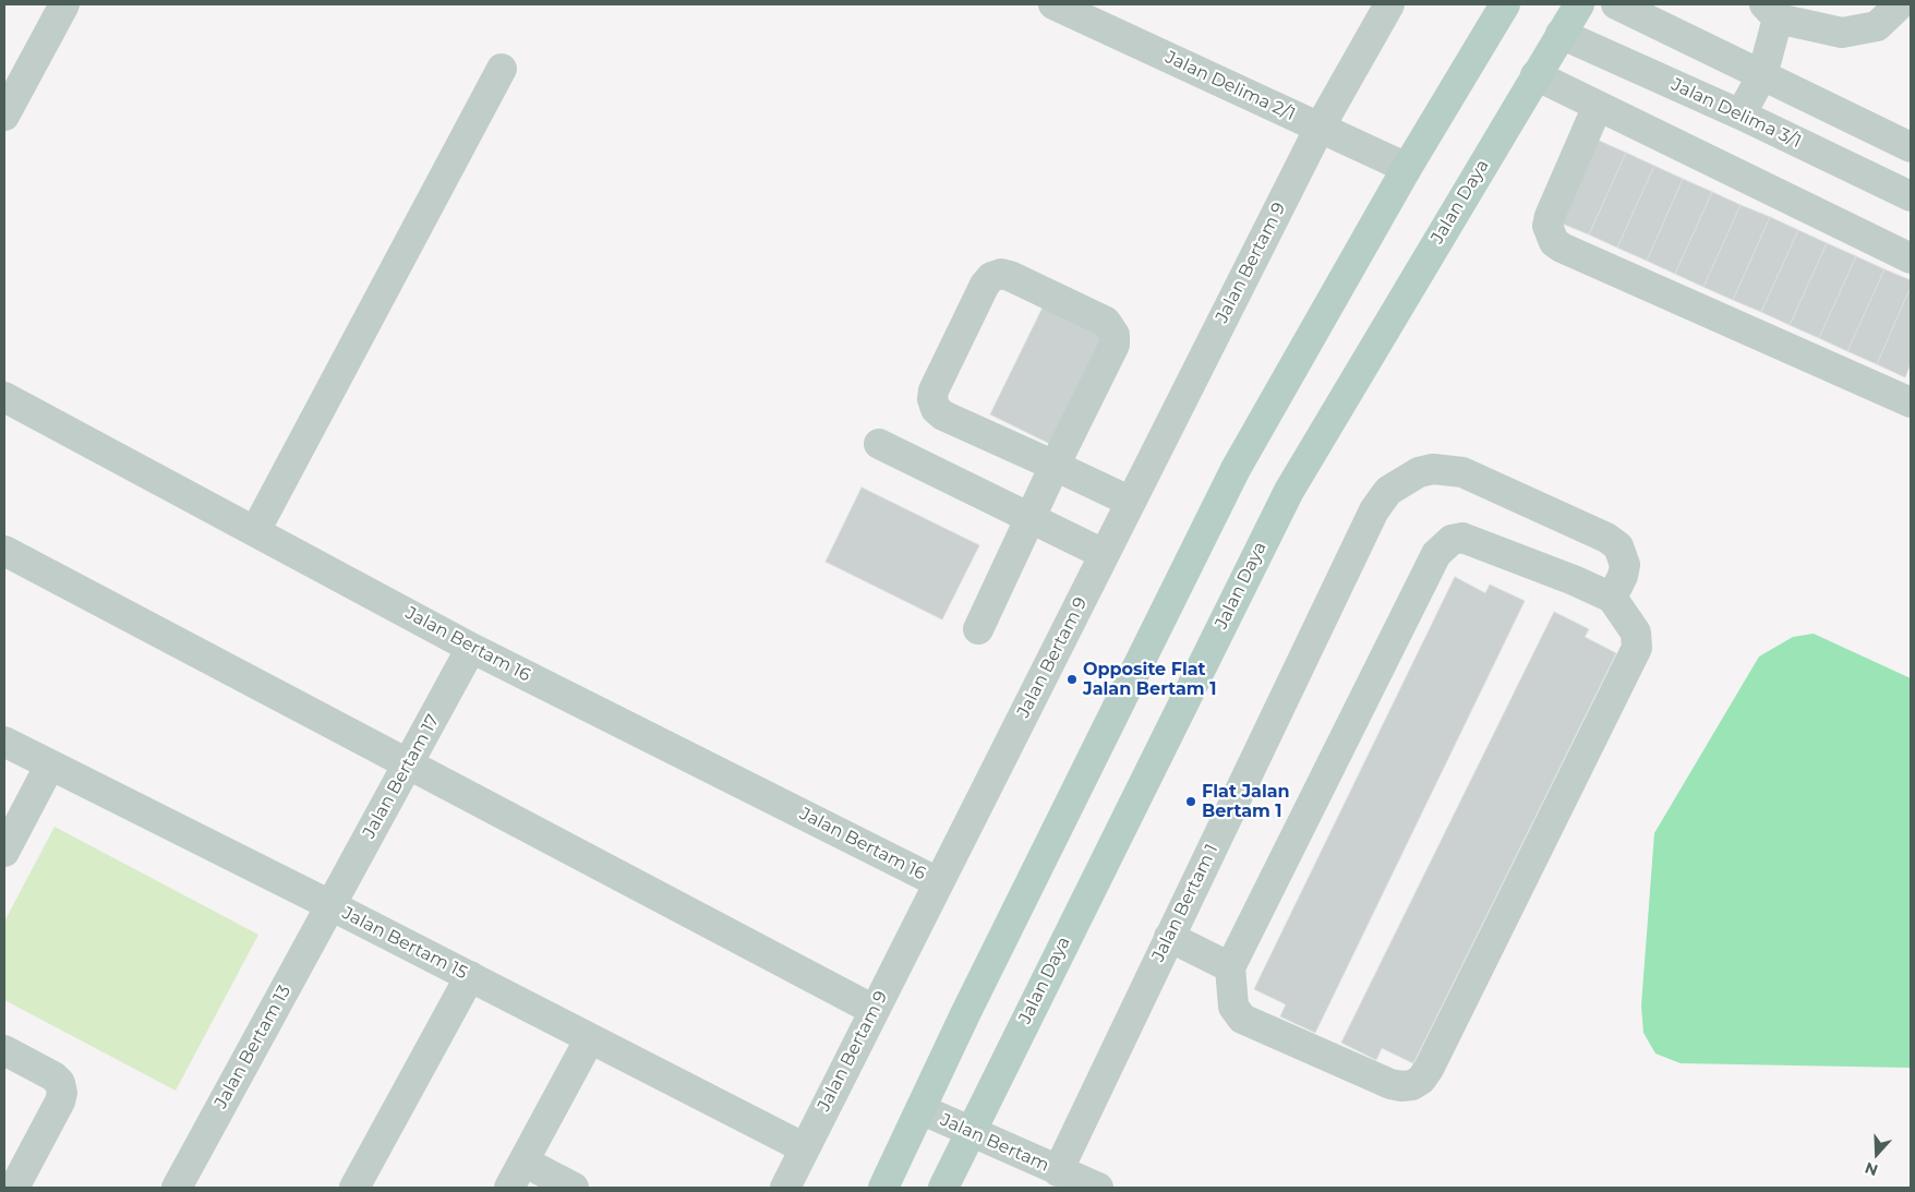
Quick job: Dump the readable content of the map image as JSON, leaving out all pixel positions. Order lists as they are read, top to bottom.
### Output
{
  "streets": {
    "main road": ["Jalan Daya"],
    "street": [
      "Jalan Delima 2/1",
      "Jalan Delima 3/1",
      "Jalan Bertam 9",
      "Jalan Bertam 16",
      "Jalan Bertam 17",
      "Jalan Bertam 1",
      "Jalan Bertam 15",
      "Jalan Bertam 13",
      "Jalan Bertam"
    ]
  },
  "crossings": [
    ["Jalan Delima 2/1", "Jalan Bertam 9"],
    ["Jalan Delima 3/1", "Jalan Daya"],
    ["Jalan Daya", "Jalan Bertam"],
    ["Jalan Bertam 9", "Jalan Bertam 16"],
    ["Jalan Bertam 9", "Jalan Bertam 15"],
    ["Jalan Bertam 16", "Jalan Bertam 17"],
    ["Jalan Bertam 17", "Jalan Bertam 15"],
    ["Jalan Bertam 17", "Jalan Bertam 13"],
    ["Jalan Bertam 1", "Jalan Bertam"],
    ["Jalan Bertam 15", "Jalan Bertam 13"]
  ],
  "places": ["Opposite Flat Jalan Bertam 1", "Flat Jalan Bertam 1"],
  "north": "bottom"
}
